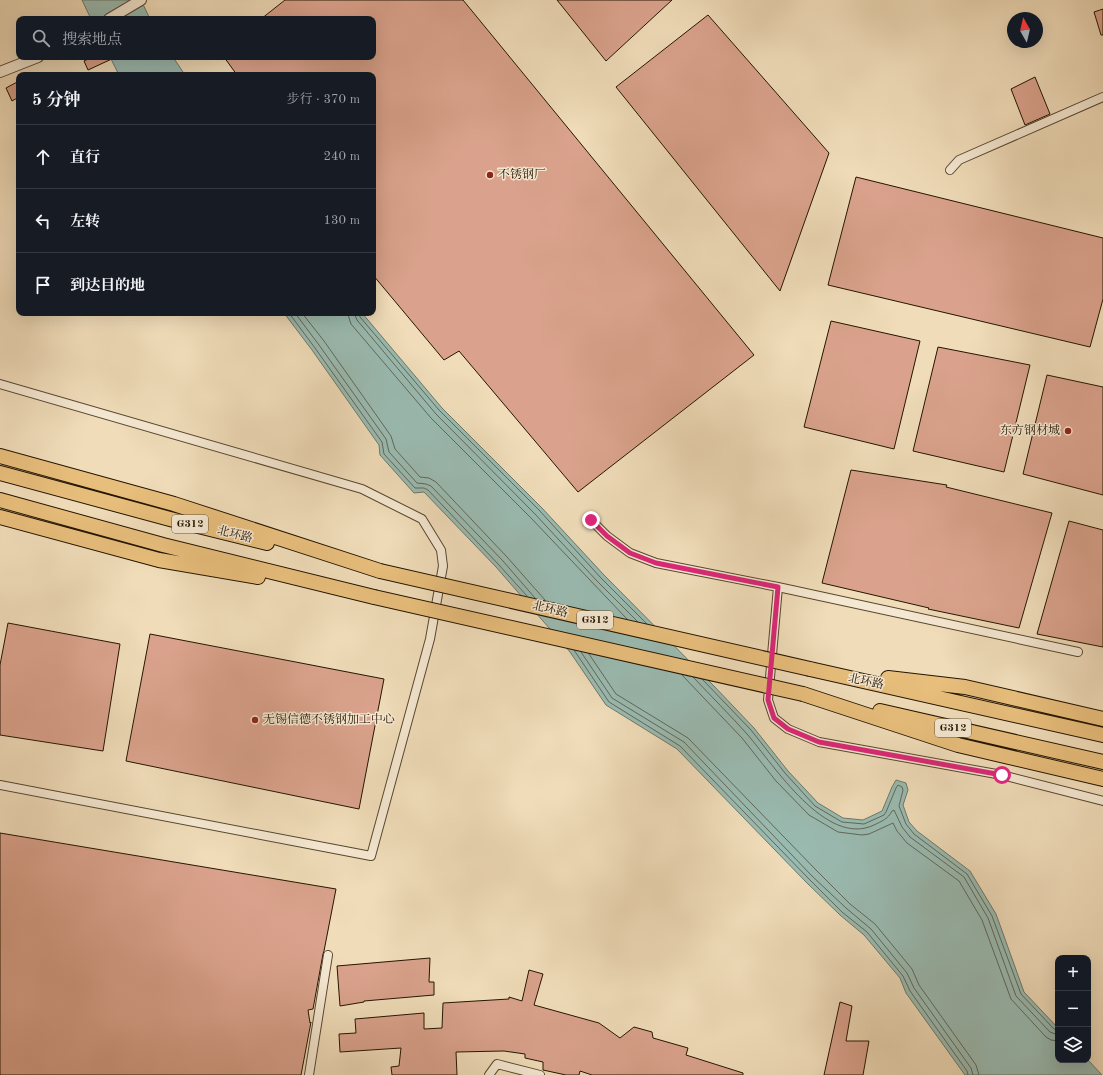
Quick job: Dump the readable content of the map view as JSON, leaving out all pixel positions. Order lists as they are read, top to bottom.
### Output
{
  "streets": {
    "highway": ["G312", "北环路"]
  },
  "places": ["不锈钢厂", "东方钢材城", "无锡信德不锈钢加工中心"],
  "north": "top",
  "page": {
    "search": "搜索地点",
    "heading": ["5 分钟", "步行 · 370 m"],
    "list": [
      ["直行", "240 m"],
      ["左转", "130 m"],
      "到达目的地"
    ],
    "map_buttons": ["+", "−"]
  }
}
